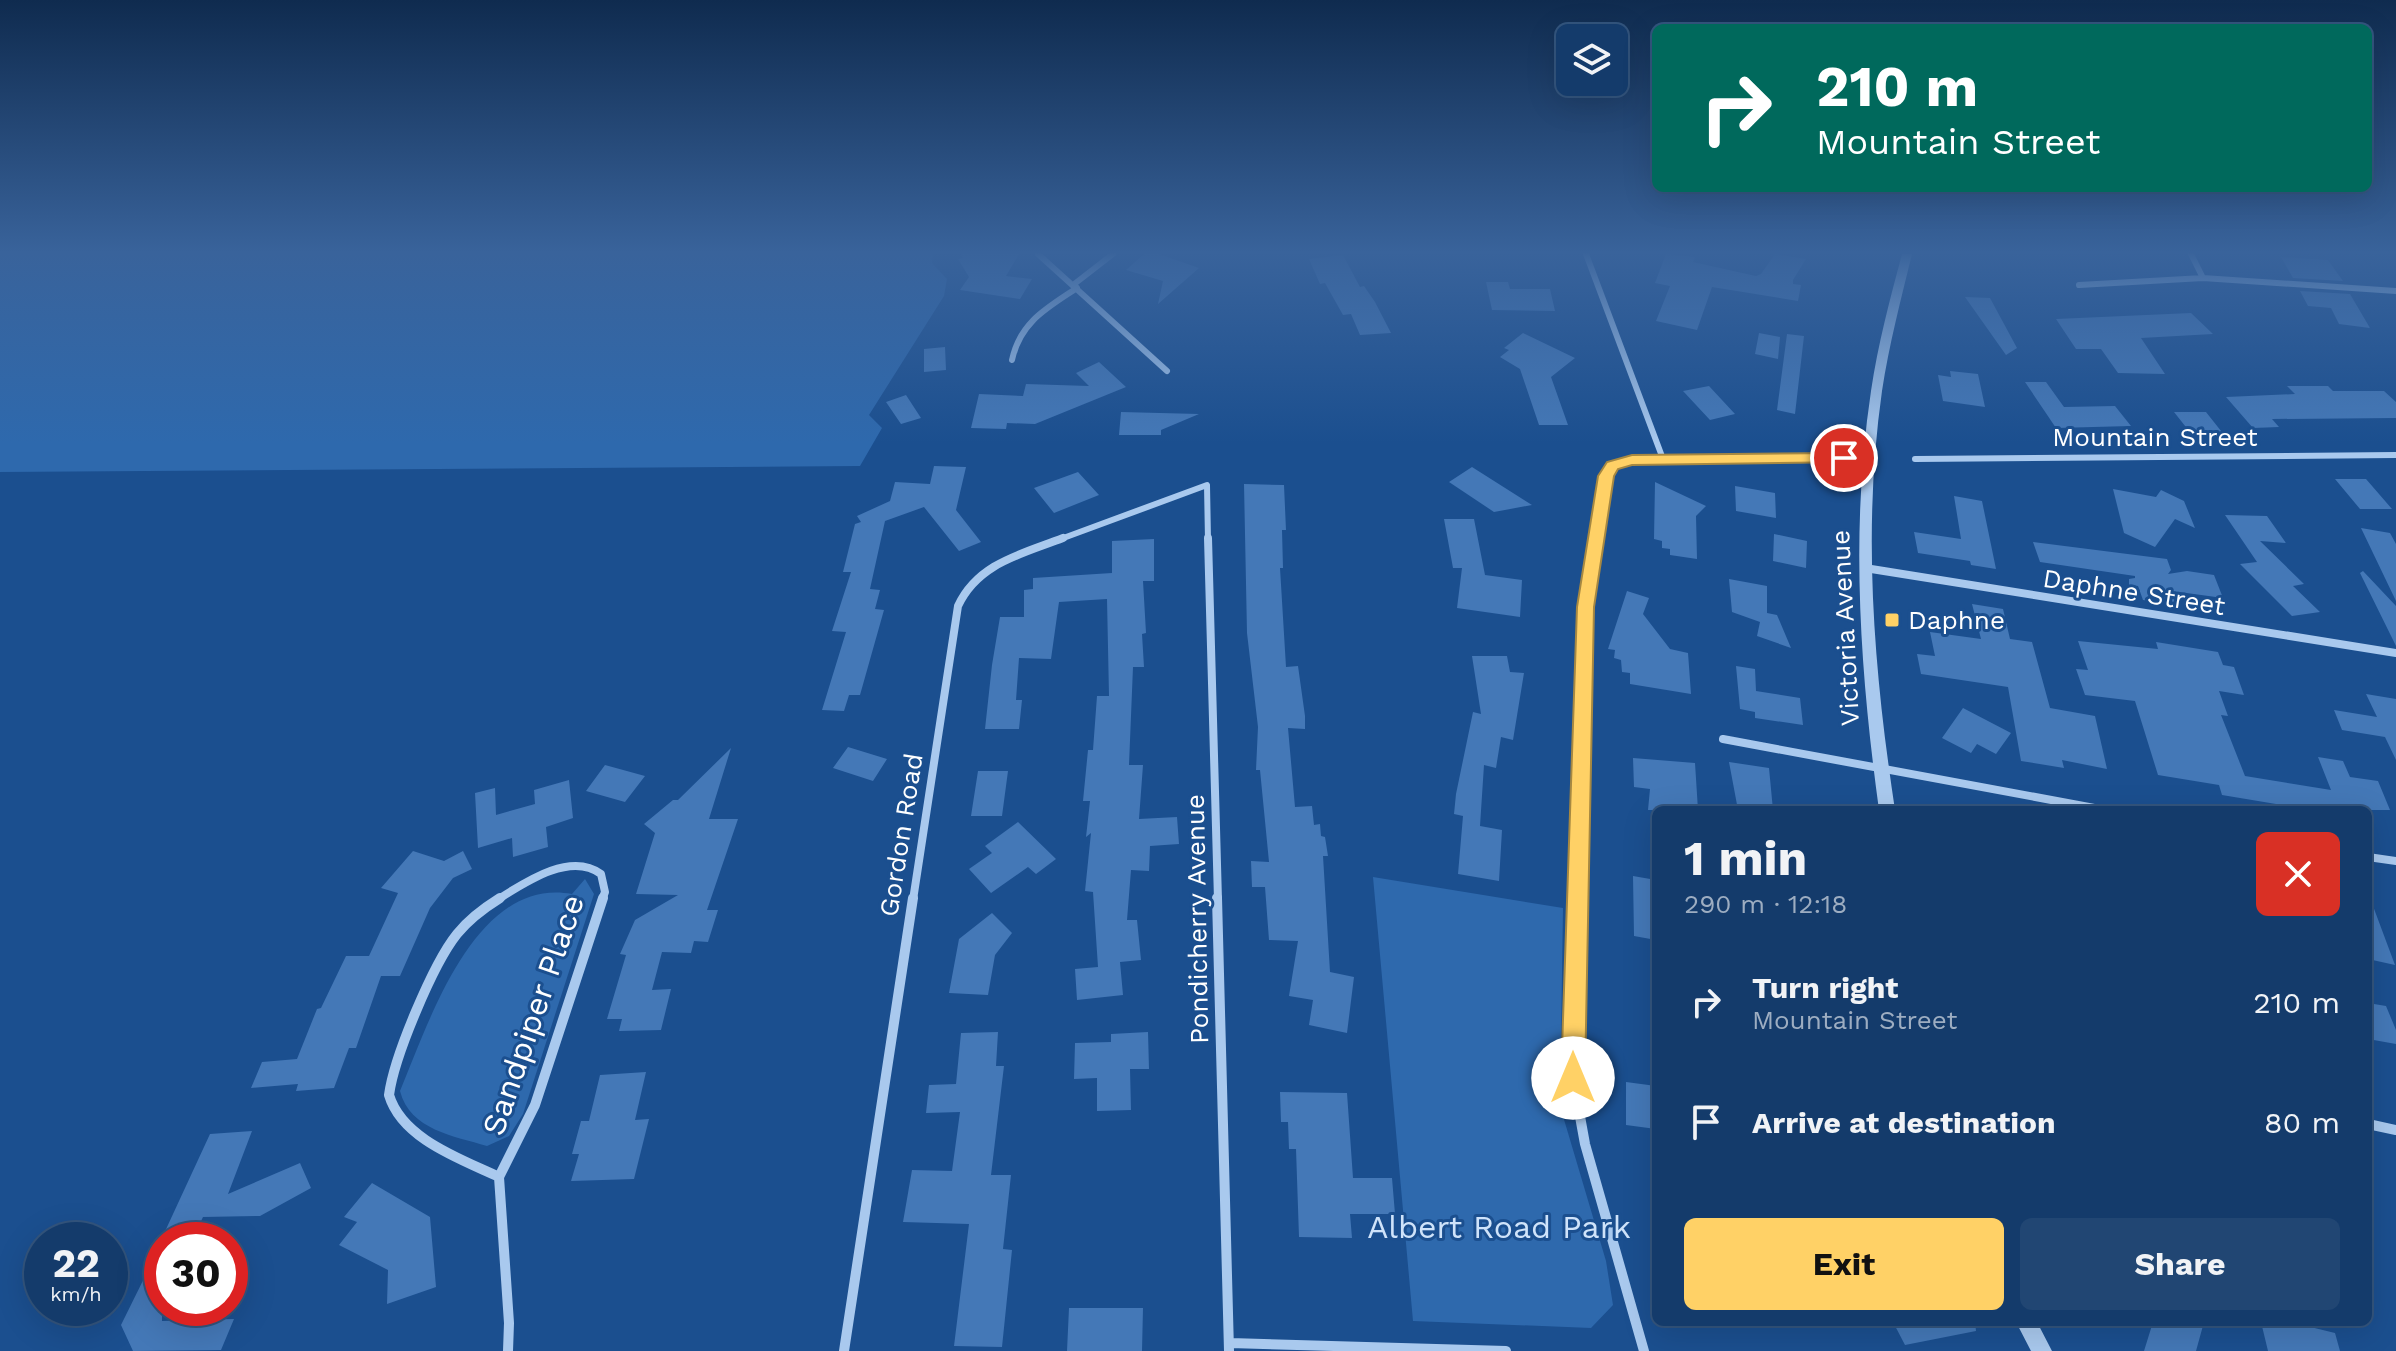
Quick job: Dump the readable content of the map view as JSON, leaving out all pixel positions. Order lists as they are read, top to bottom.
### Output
{
  "streets": {
    "street": [
      "Mountain Street",
      "Daphne Street",
      "Victoria Avenue",
      "Gordon Road",
      "Pondicherry Avenue",
      "Sandpiper Place"
    ]
  },
  "crossings": [
    ["Daphne Street", "Victoria Avenue"],
    ["Gordon Road", "Pondicherry Avenue"]
  ],
  "parks": ["Albert Road Park"],
  "places": {
    "transit": ["Daphne"]
  },
  "page": {
    "turn": ["210 m", "Mountain Street"],
    "heading": ["1 min", "290 m · 12:18"],
    "list": [
      {
        "name": "Turn right",
        "note": "Mountain Street",
        "value": "210 m"
      },
      {
        "name": "Arrive at destination",
        "value": "80 m"
      }
    ],
    "buttons": ["Exit", "Share"],
    "speed": "22 km/h",
    "limit": "30"
  }
}
